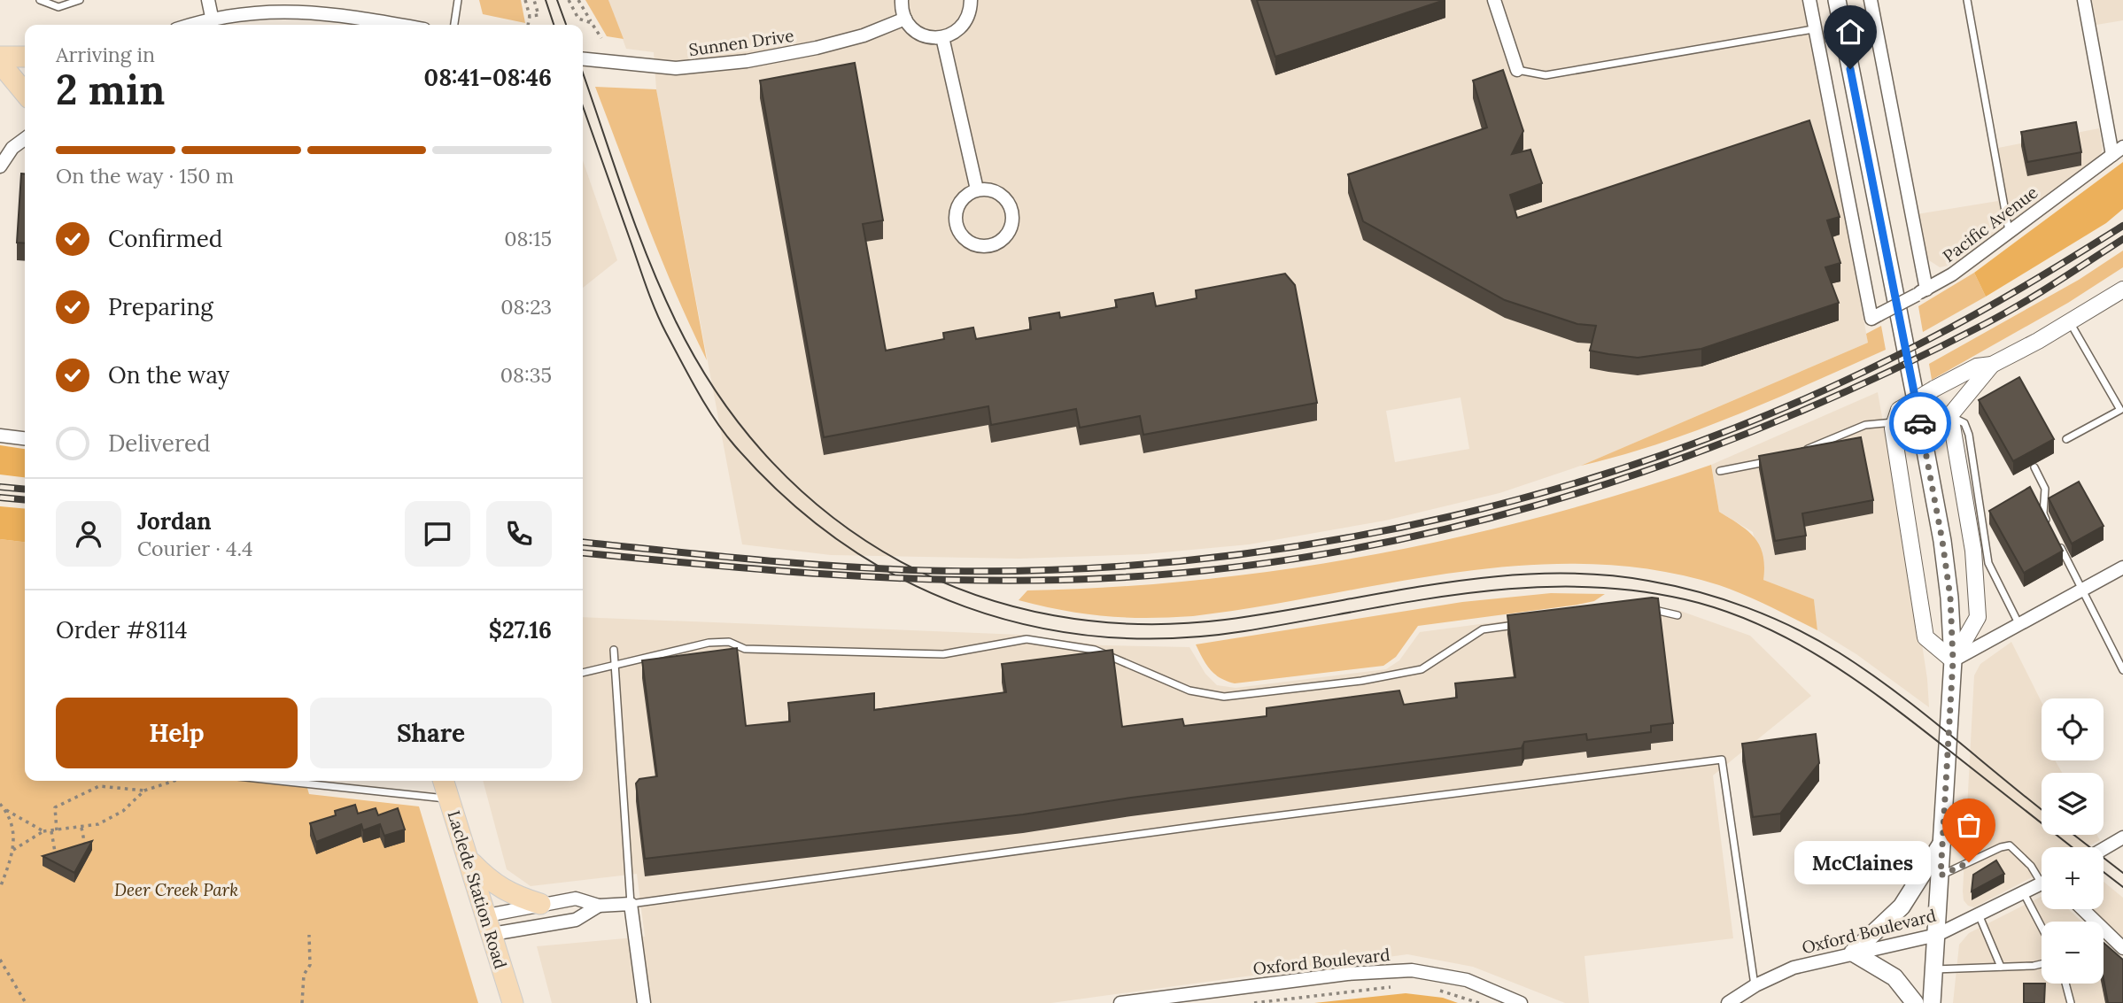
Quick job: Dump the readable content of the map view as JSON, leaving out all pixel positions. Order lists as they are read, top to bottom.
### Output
{
  "streets": {
    "main road": ["Laclede Station Road"],
    "street": ["Sunnen Drive", "Pacific Avenue", "Oxford Boulevard"]
  },
  "parks": ["Deer Creek Park"],
  "places": ["McClaines"],
  "page": {
    "heading": ["2 min", "Arriving in", "08:41–08:46"],
    "panel": [
      "Jordan",
      "Courier · 4.4",
      "Order #8114",
      "$27.16"
    ],
    "bar": "On the way · 150 m",
    "list": [
      ["Confirmed", "08:15"],
      ["Preparing", "08:23"],
      ["On the way", "08:35"],
      "Delivered"
    ],
    "buttons": ["Help", "Share"],
    "map_buttons": ["+", "−"],
    "bubble": "McClaines"
  }
}
